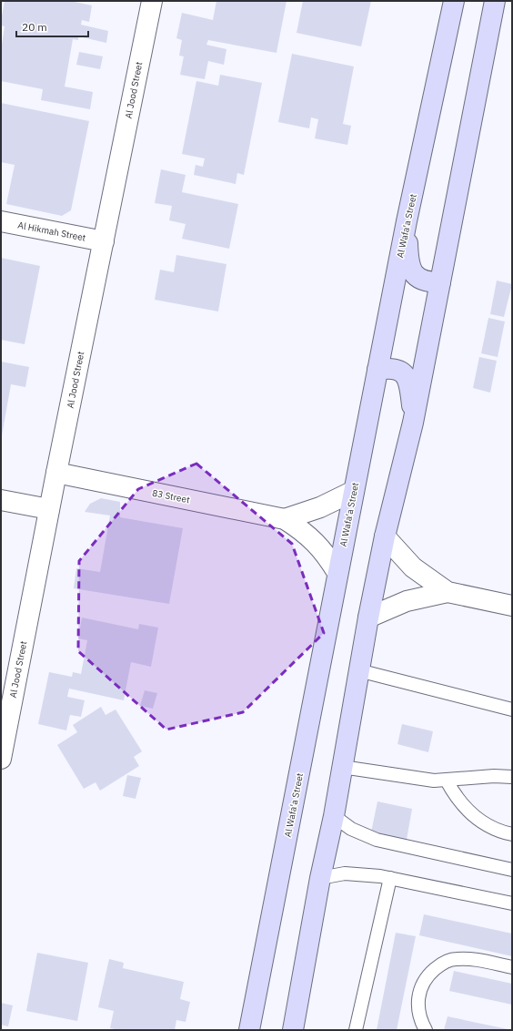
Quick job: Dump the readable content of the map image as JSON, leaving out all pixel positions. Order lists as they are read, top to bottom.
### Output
{
  "streets": {
    "street": [
      "Al Jood Street",
      "Al Wafa'a Street",
      "Al Hikmah Street",
      "83 Street"
    ]
  },
  "crossings": [
    ["Al Jood Street", "Al Hikmah Street"],
    ["Al Jood Street", "83 Street"],
    ["Al Wafa'a Street", "83 Street"]
  ],
  "scale_bar": "20 m"
}
